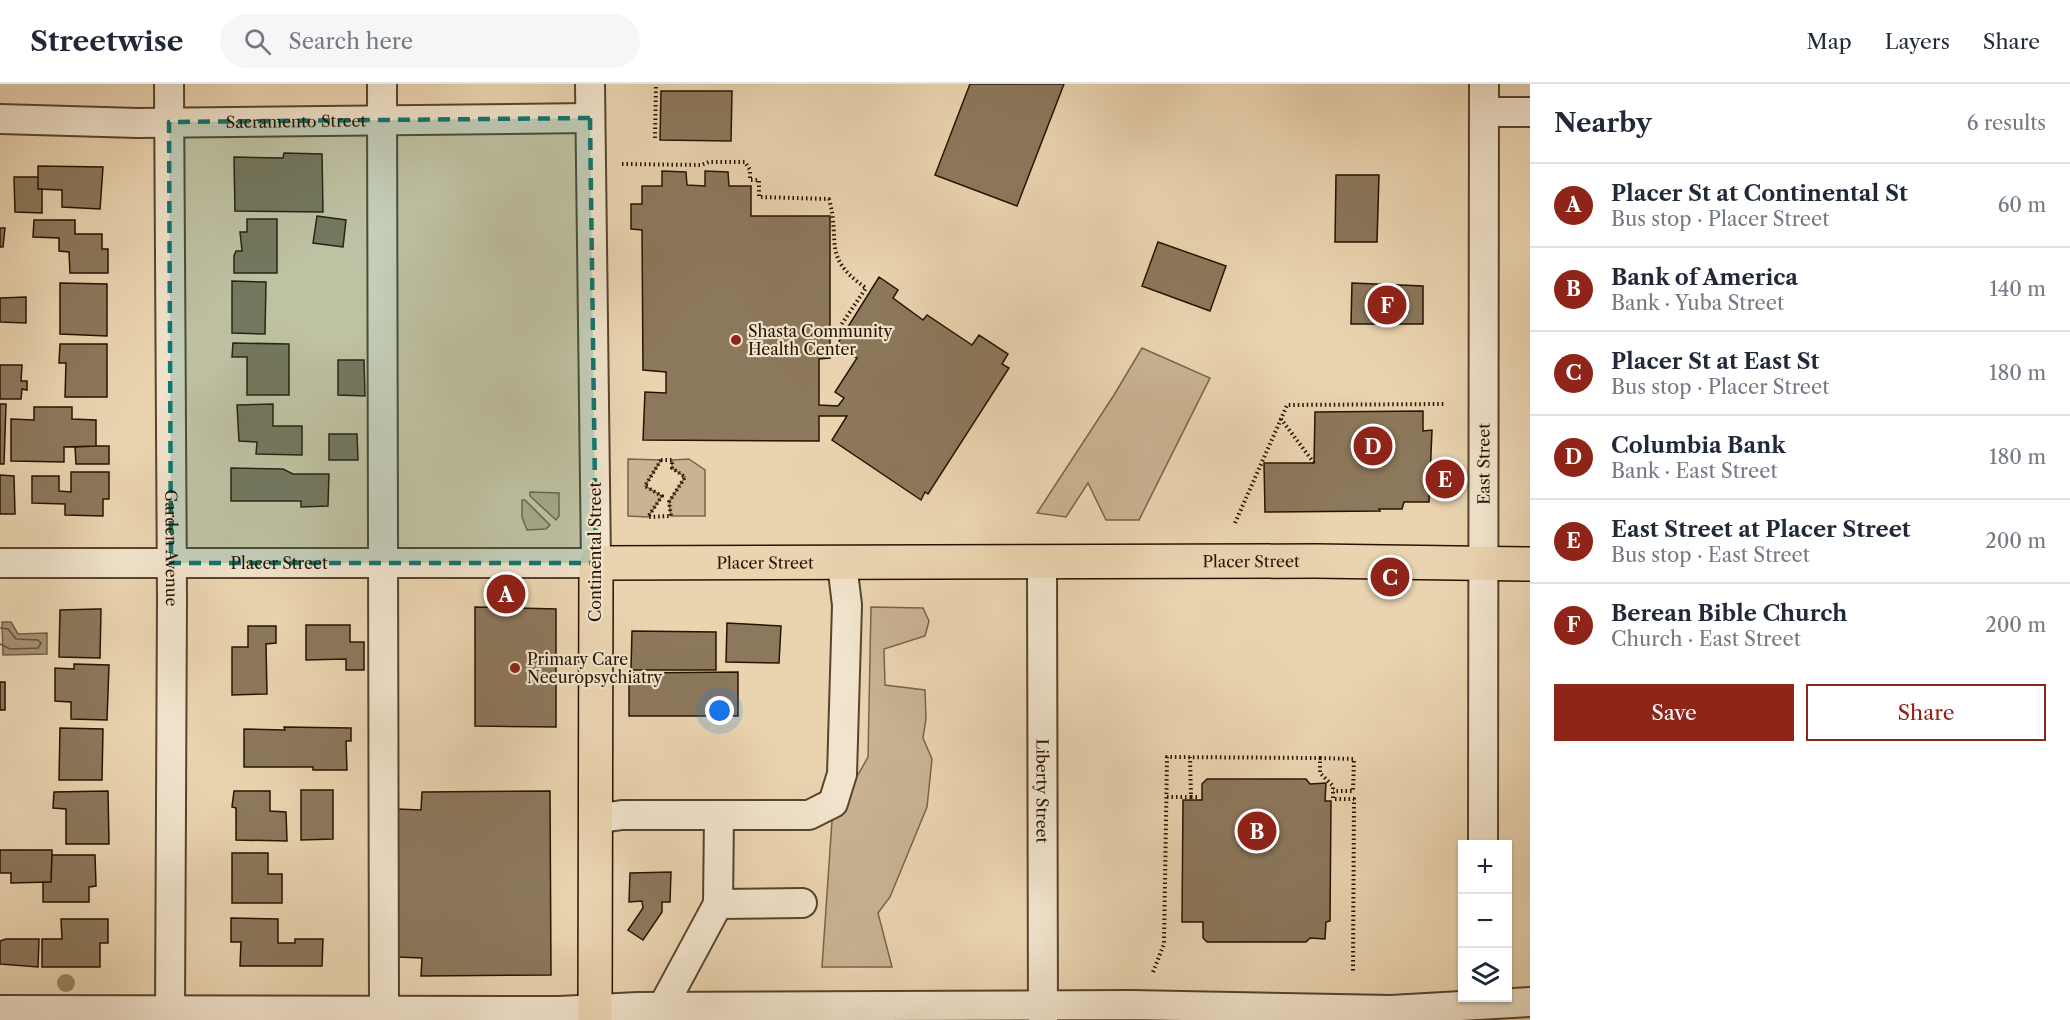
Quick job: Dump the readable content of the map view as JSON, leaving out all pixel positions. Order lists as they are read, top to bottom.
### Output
{
  "streets": {
    "main road": ["Continental Street", "Placer Street"],
    "street": [
      "Sacramento Street",
      "East Street",
      "Garden Avenue",
      "Liberty Street"
    ]
  },
  "crossings": [
    ["Sacramento Street", "Garden Avenue"],
    ["Sacramento Street", "Continental Street"],
    ["East Street", "Placer Street"],
    ["Garden Avenue", "Placer Street"],
    ["Continental Street", "Placer Street"],
    ["Placer Street", "Liberty Street"]
  ],
  "places": ["Shasta Community Health Center", "Primary Care Neeuropsychiatry"],
  "page": {
    "header": "Streetwise",
    "search": "Search here",
    "nav": ["Map", "Layers", "Share"],
    "heading": ["Nearby", "6 results"],
    "list": [
      {
        "mark": "A",
        "name": "Placer St at Continental St",
        "note": "Bus stop · Placer Street",
        "value": "60 m"
      },
      {
        "mark": "B",
        "name": "Bank of America",
        "note": "Bank · Yuba Street",
        "value": "140 m"
      },
      {
        "mark": "C",
        "name": "Placer St at East St",
        "note": "Bus stop · Placer Street",
        "value": "180 m"
      },
      {
        "mark": "D",
        "name": "Columbia Bank",
        "note": "Bank · East Street",
        "value": "180 m"
      },
      {
        "mark": "E",
        "name": "East Street at Placer Street",
        "note": "Bus stop · East Street",
        "value": "200 m"
      },
      {
        "mark": "F",
        "name": "Berean Bible Church",
        "note": "Church · East Street",
        "value": "200 m"
      }
    ],
    "pins": [
      "F",
      "D",
      "E",
      "C",
      "A",
      "B"
    ],
    "buttons": ["Save", "Share"],
    "map_buttons": ["+", "−"]
  }
}
